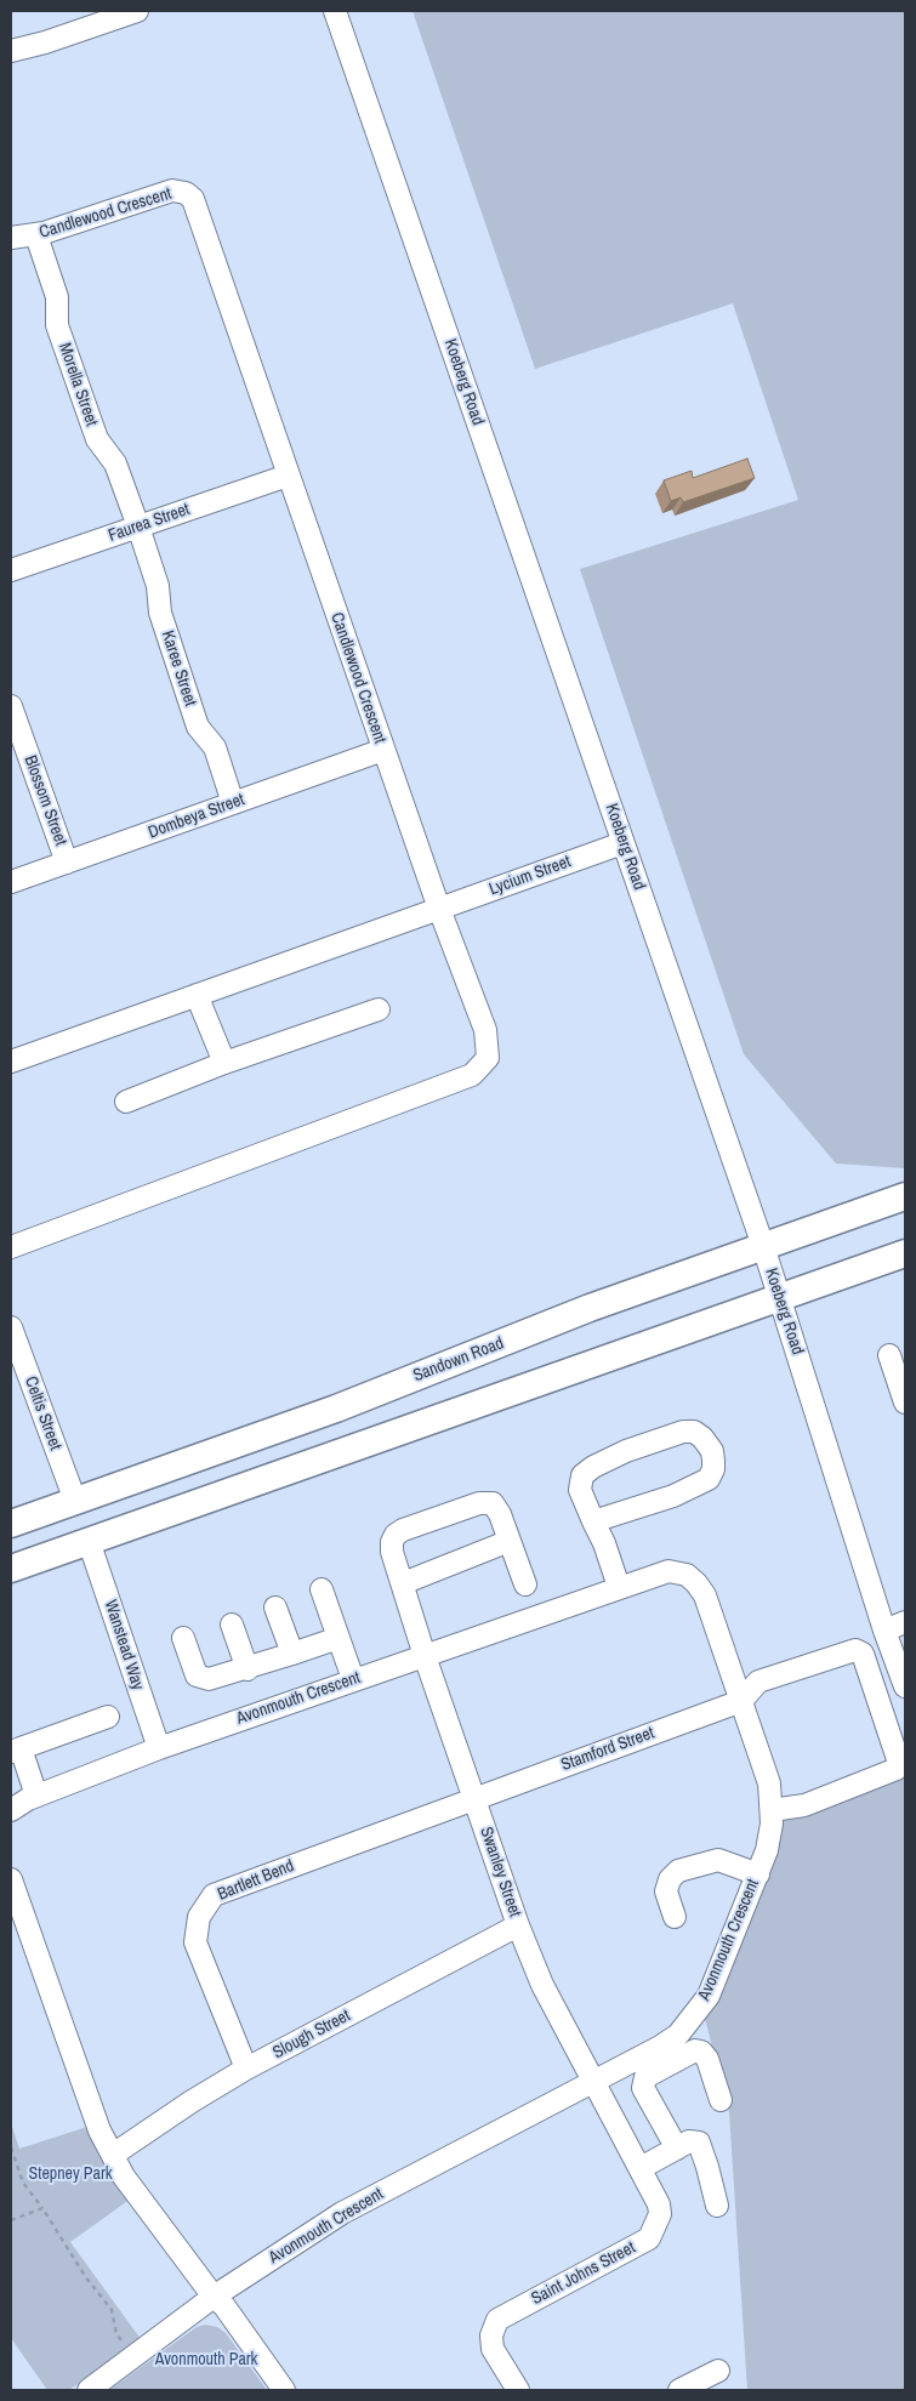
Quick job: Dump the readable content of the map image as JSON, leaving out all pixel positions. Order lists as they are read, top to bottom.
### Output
{
  "streets": {
    "main road": ["Sandown Road"],
    "street": [
      "Candlewood Crescent",
      "Koeberg Road",
      "Morella Street",
      "Faurea Street",
      "Karee Street",
      "Blossom Street",
      "Dombeya Street",
      "Lycium Street",
      "Celtis Street",
      "Wanstead Way",
      "Avonmouth Crescent",
      "Stamford Street",
      "Swanley Street",
      "Bartlett Bend",
      "Slough Street",
      "Saint Johns Street"
    ]
  },
  "crossings": [
    ["Candlewood Crescent", "Morella Street"],
    ["Candlewood Crescent", "Faurea Street"],
    ["Candlewood Crescent", "Dombeya Street"],
    ["Candlewood Crescent", "Lycium Street"],
    ["Koeberg Road", "Lycium Street"],
    ["Koeberg Road", "Sandown Road"],
    ["Morella Street", "Faurea Street"],
    ["Morella Street", "Karee Street"],
    ["Faurea Street", "Karee Street"],
    ["Karee Street", "Dombeya Street"],
    ["Blossom Street", "Dombeya Street"],
    ["Sandown Road", "Celtis Street"],
    ["Wanstead Way", "Avonmouth Crescent"],
    ["Avonmouth Crescent", "Stamford Street"],
    ["Avonmouth Crescent", "Swanley Street"],
    ["Avonmouth Crescent", "Saint Johns Street"],
    ["Stamford Street", "Swanley Street"],
    ["Stamford Street", "Bartlett Bend"],
    ["Swanley Street", "Bartlett Bend"],
    ["Swanley Street", "Slough Street"],
    ["Swanley Street", "Saint Johns Street"],
    ["Bartlett Bend", "Slough Street"]
  ],
  "parks": ["Stepney Park", "Avonmouth Park"]
}
